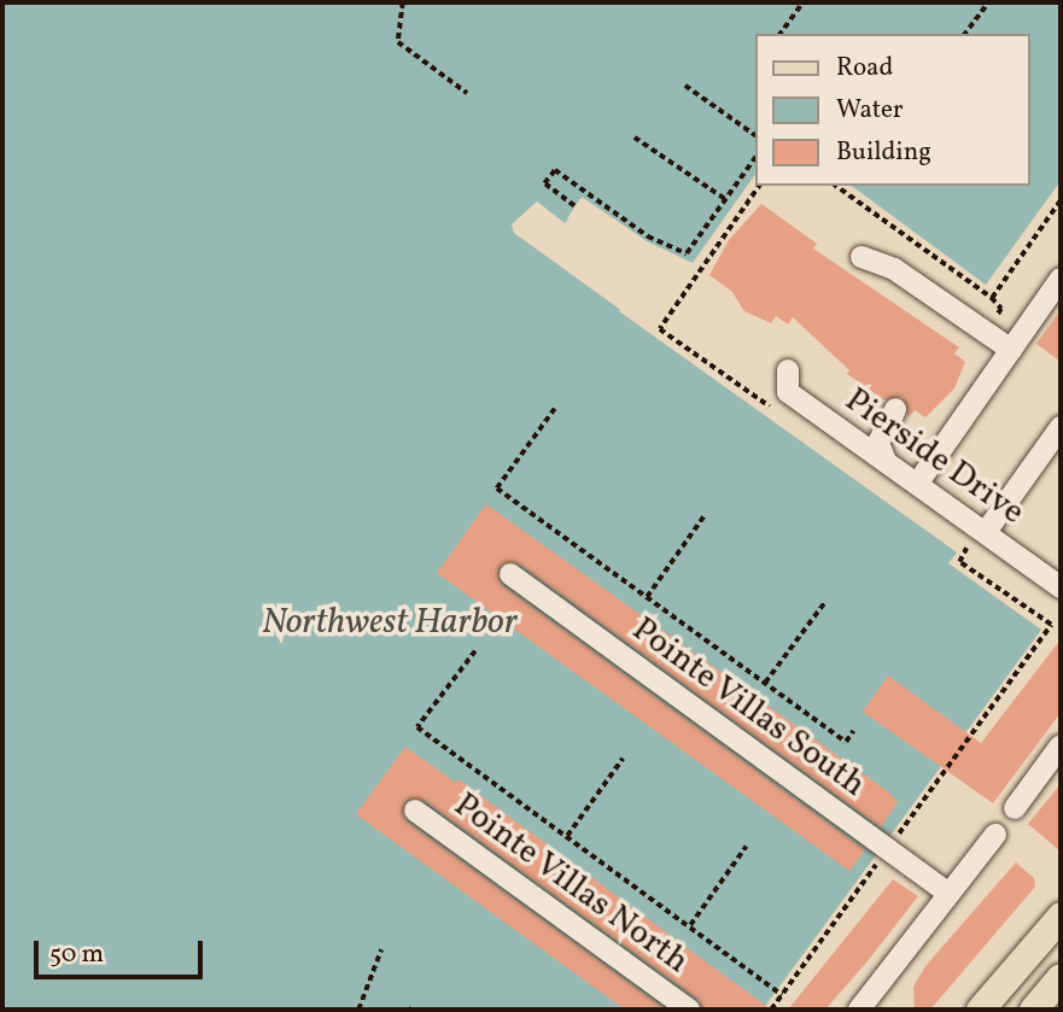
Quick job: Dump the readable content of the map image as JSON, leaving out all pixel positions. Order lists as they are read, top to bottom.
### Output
{
  "streets": {
    "street": ["Pierside Drive", "Pointe Villas South", "Pointe Villas North"]
  },
  "water": ["Northwest Harbor"],
  "legend": ["Road", "Water", "Building"],
  "scale_bar": "50 m"
}
